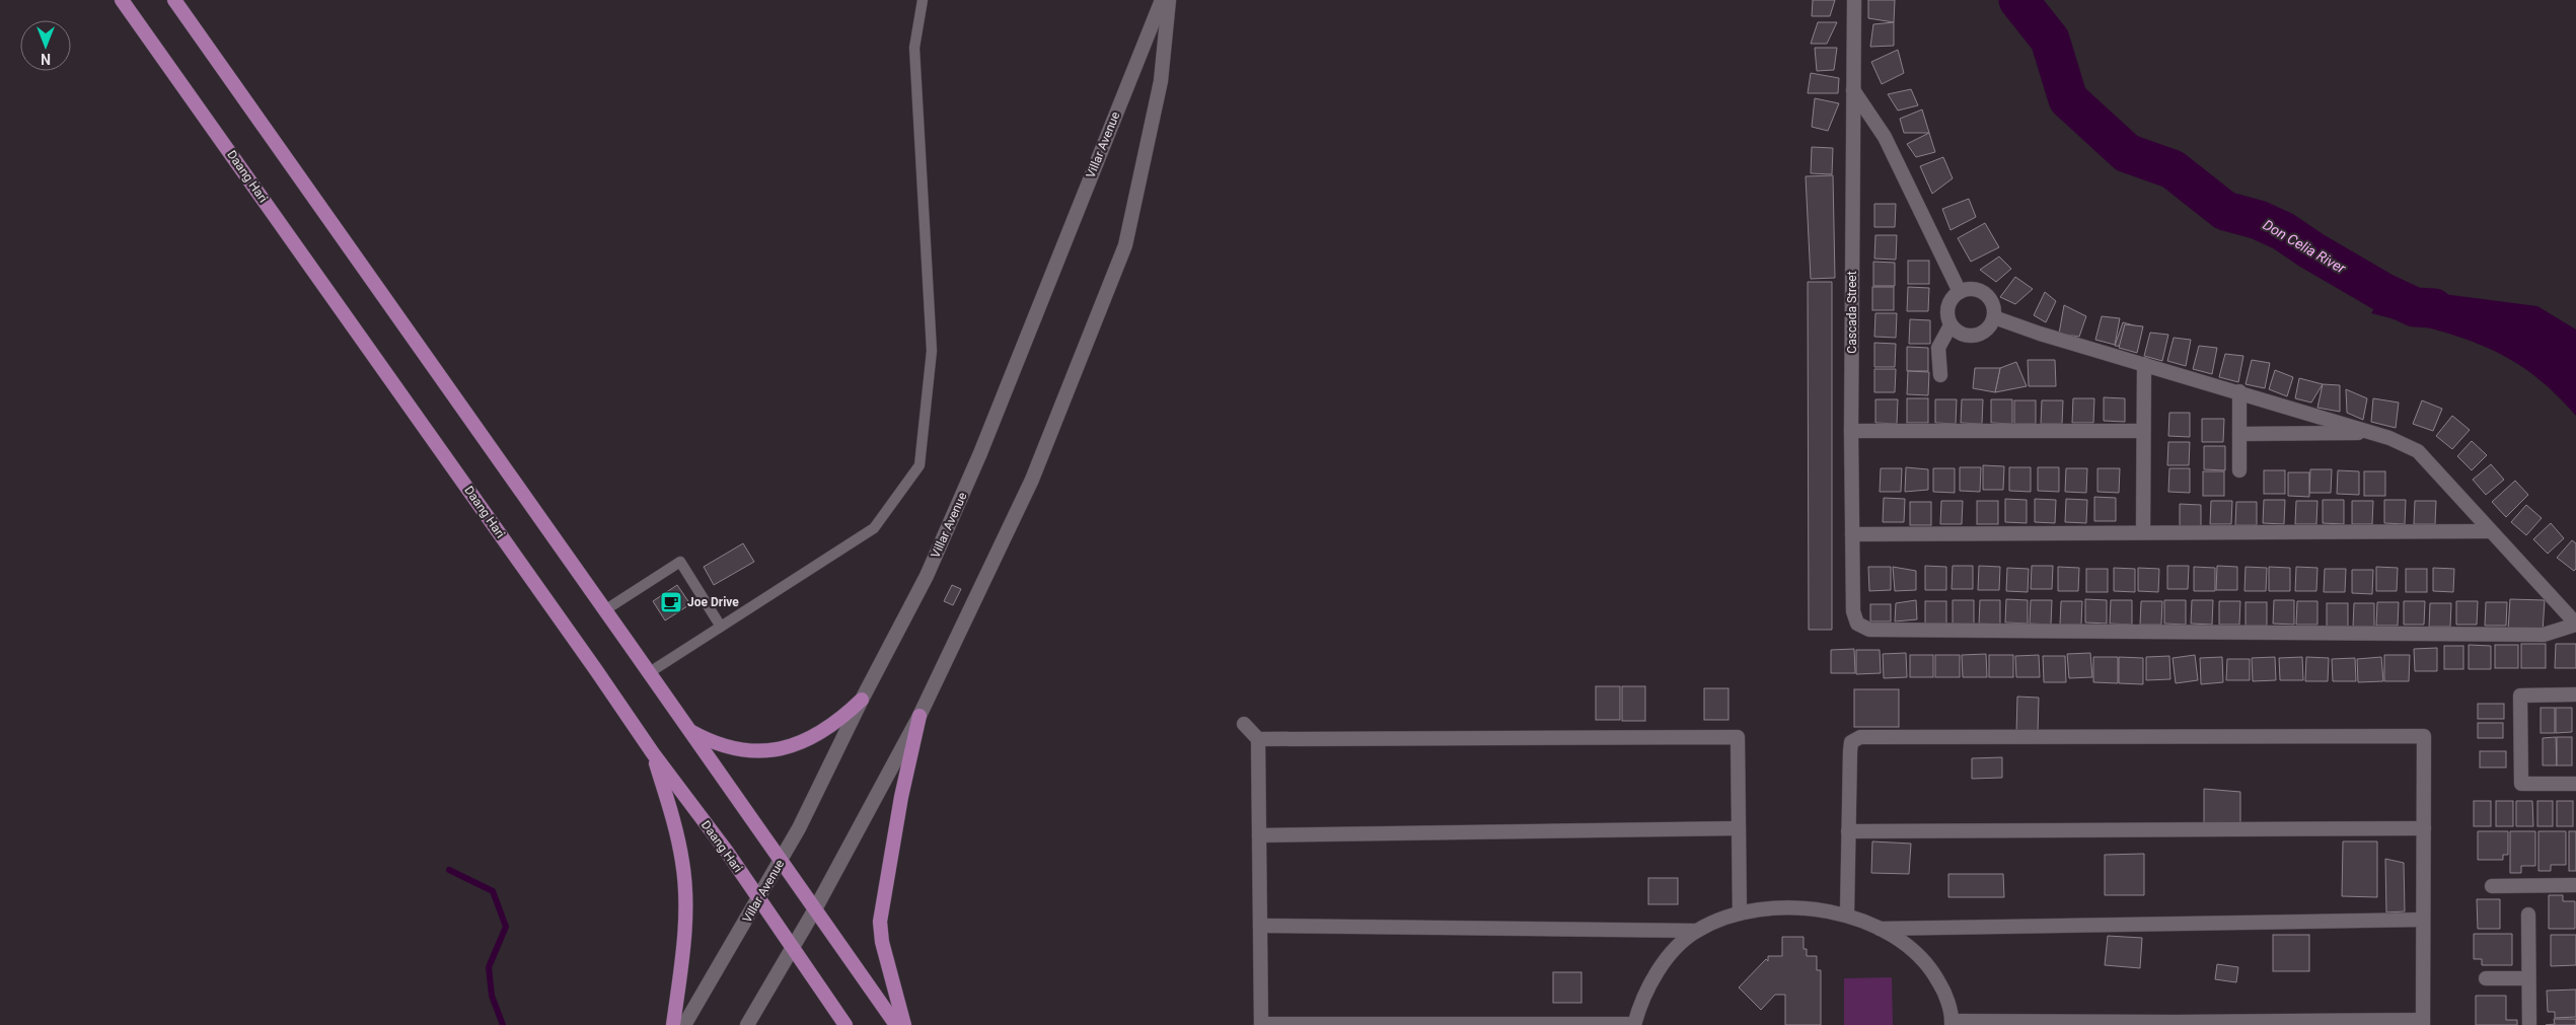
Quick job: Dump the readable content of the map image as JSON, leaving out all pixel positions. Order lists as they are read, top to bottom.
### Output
{
  "streets": {
    "main road": ["Daang Hari"],
    "street": ["Villar Avenue", "Cascada Street"]
  },
  "crossings": [
    ["Villar Avenue", "Daang Hari"]
  ],
  "water": ["Don Celia River"],
  "places": {
    "cafe": ["Joe Drive"]
  },
  "north": "bottom"
}
